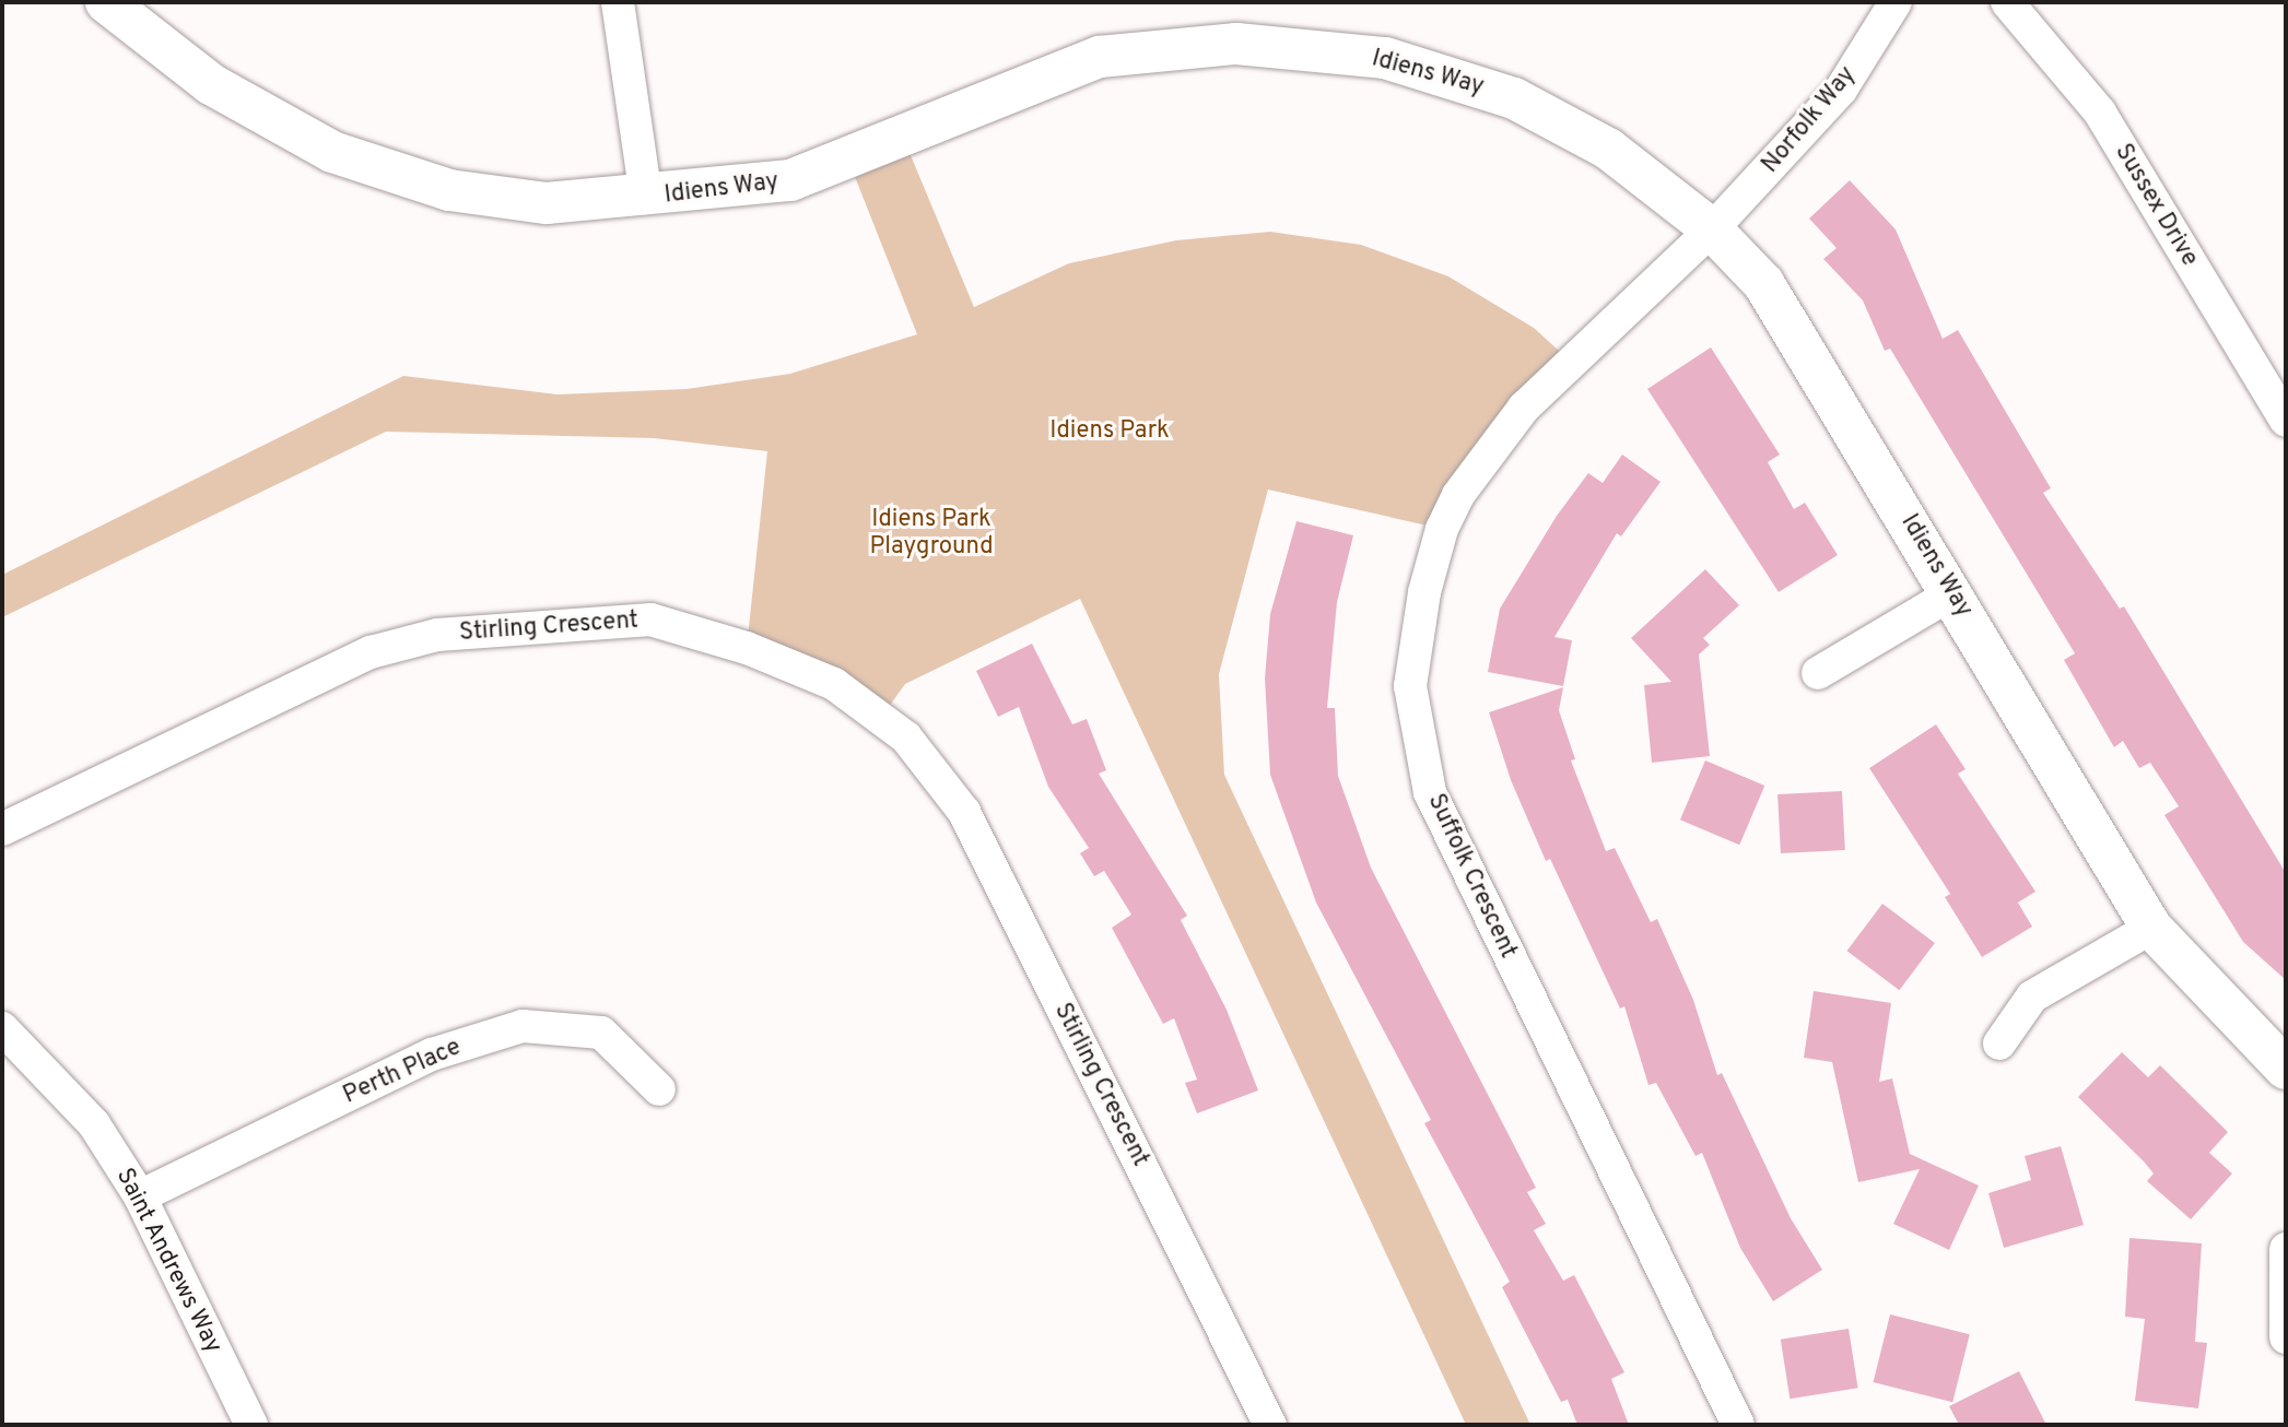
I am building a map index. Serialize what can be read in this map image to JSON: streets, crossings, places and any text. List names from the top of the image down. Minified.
{"streets":{"street":["Idiens Way","Norfolk Way","Sussex Drive","Stirling Crescent","Suffolk Crescent","Perth Place","Saint Andrews Way"]},"crossings":[["Idiens Way","Norfolk Way"],["Idiens Way","Suffolk Crescent"],["Norfolk Way","Suffolk Crescent"],["Perth Place","Saint Andrews Way"]],"parks":["Idiens Park","Idiens Park Playground"]}
